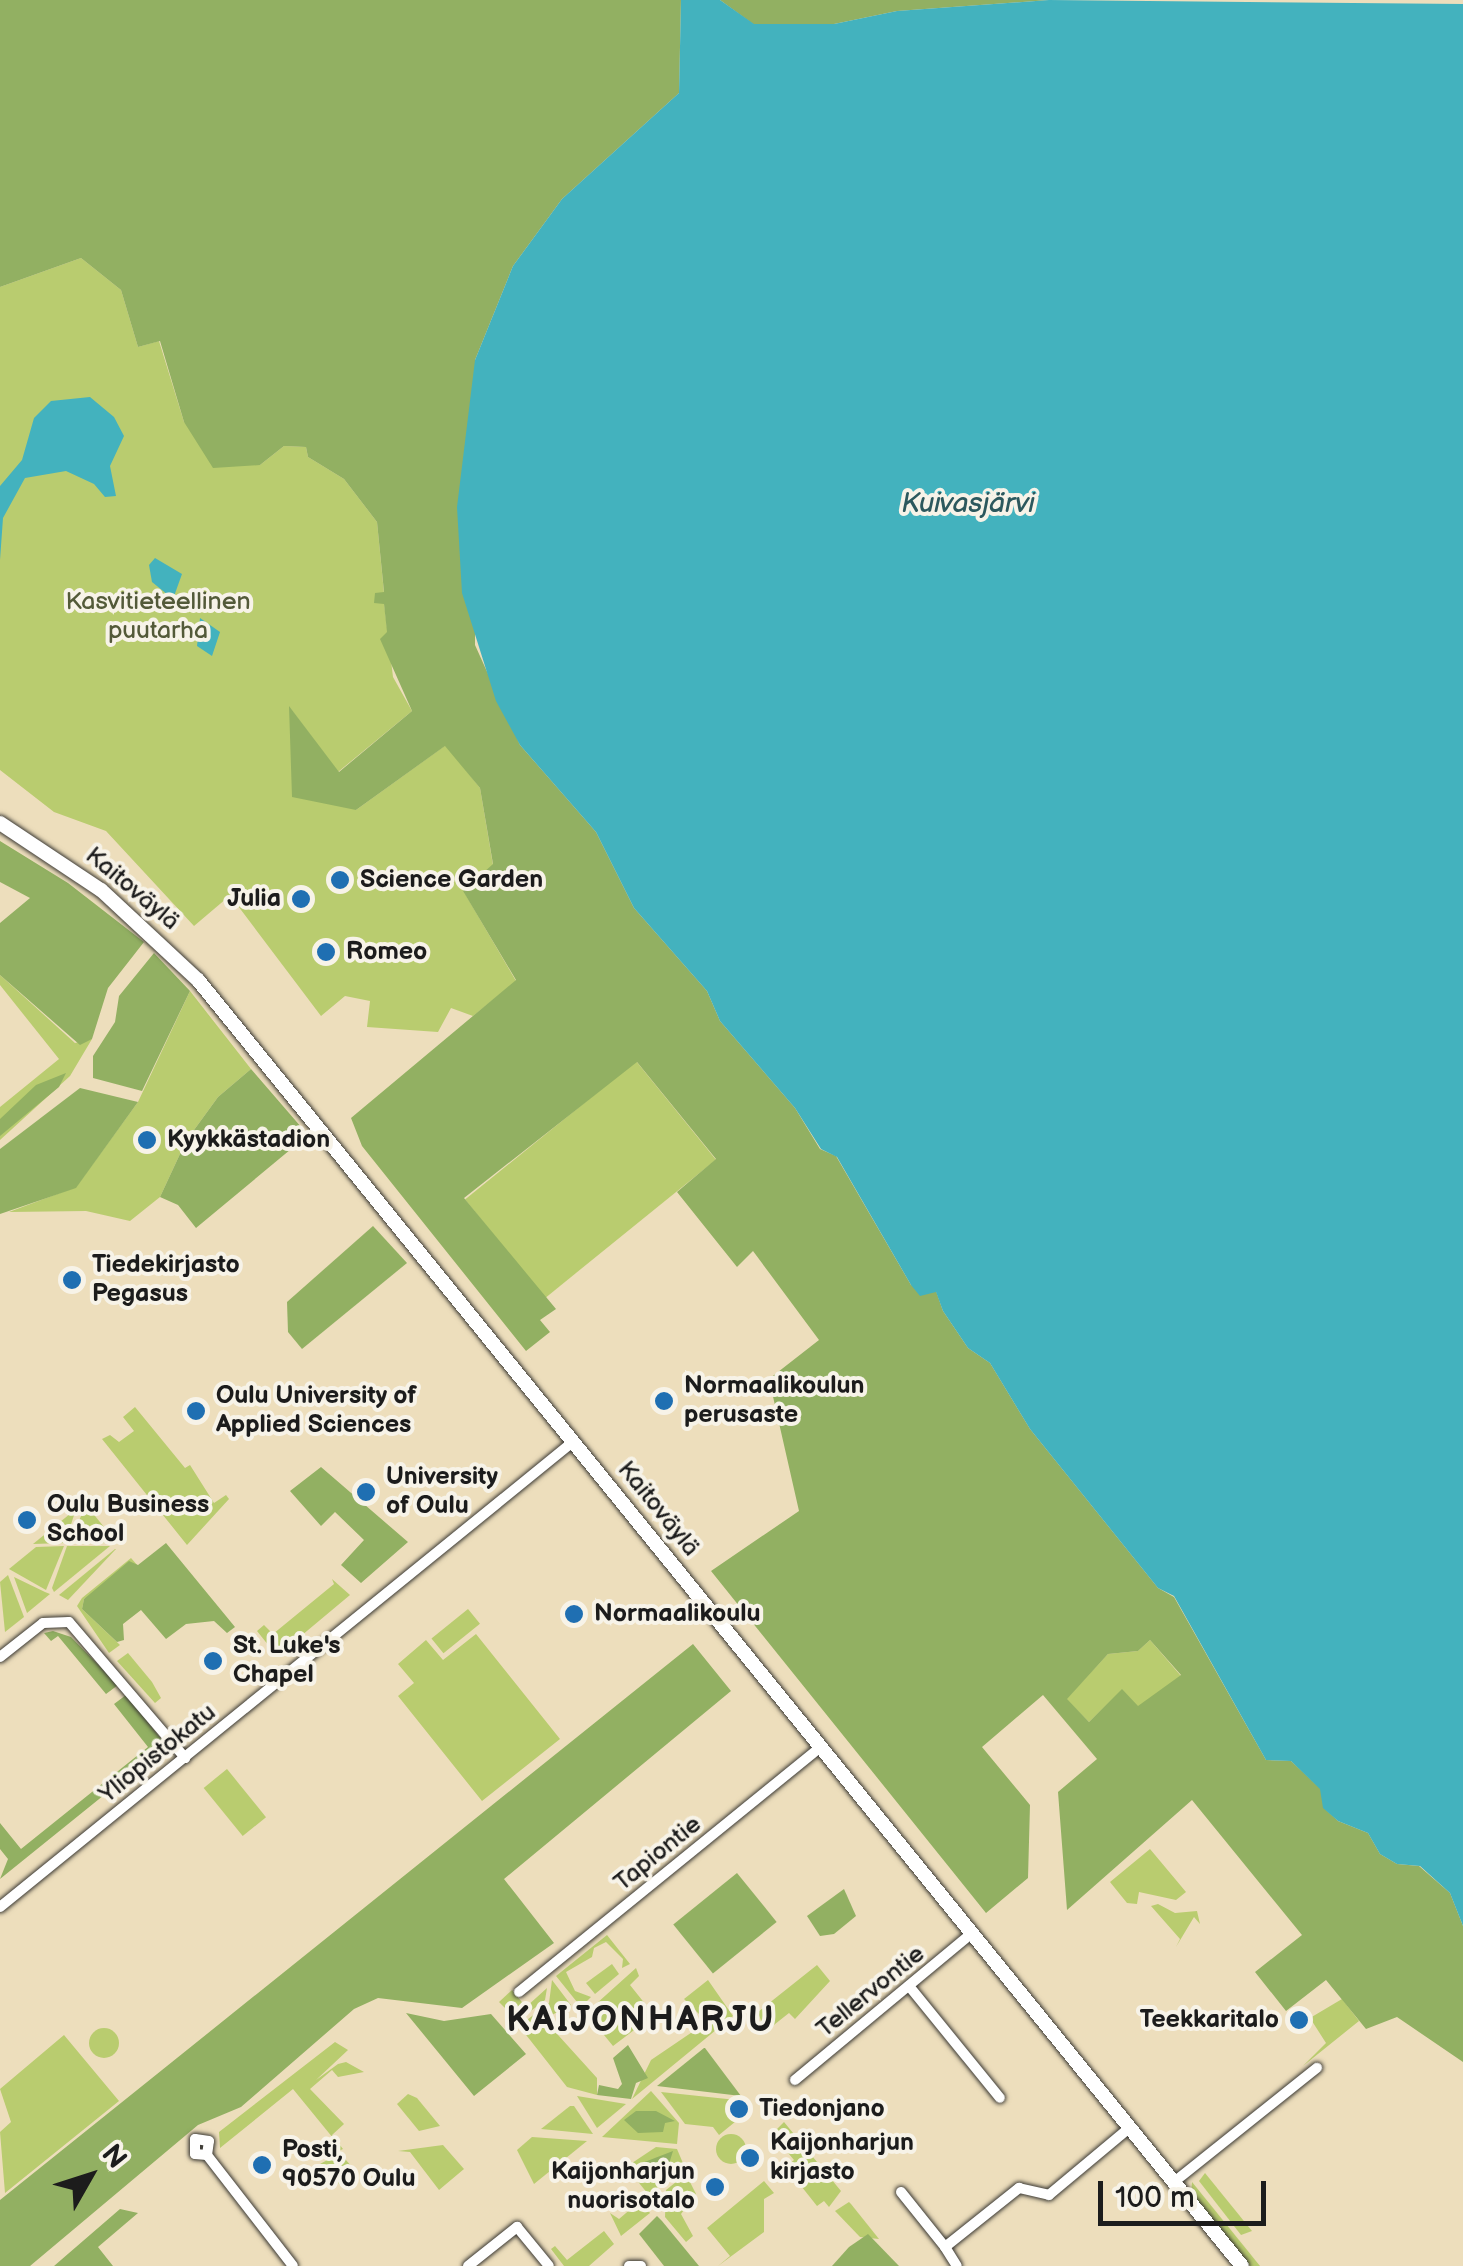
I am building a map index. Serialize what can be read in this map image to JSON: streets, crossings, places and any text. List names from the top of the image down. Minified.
{"streets":{"street":["Kaitoväylä","Yliopistokatu","Tapiontie","Tellervontie"]},"crossings":[["Kaitoväylä","Yliopistokatu"],["Kaitoväylä","Tapiontie"],["Kaitoväylä","Tellervontie"]],"districts":["KAIJONHARJU"],"water":["Kuivasjärvi"],"parks":["Kasvitieteellinen puutarha"],"places":["Science Garden","Julia","Romeo","Kyykkästadion","Tiedekirjasto Pegasus","Normaalikoulun perusaste","Oulu University of Applied Sciences","University of Oulu","Oulu Business School","Normaalikoulu","St. Luke's Chapel","Teekkaritalo","Tiedonjano","Kaijonharjun kirjasto","Posti, 90570 Oulu","Kaijonharjun nuorisotalo"],"scale_bar":"100 m","north":"top right"}
